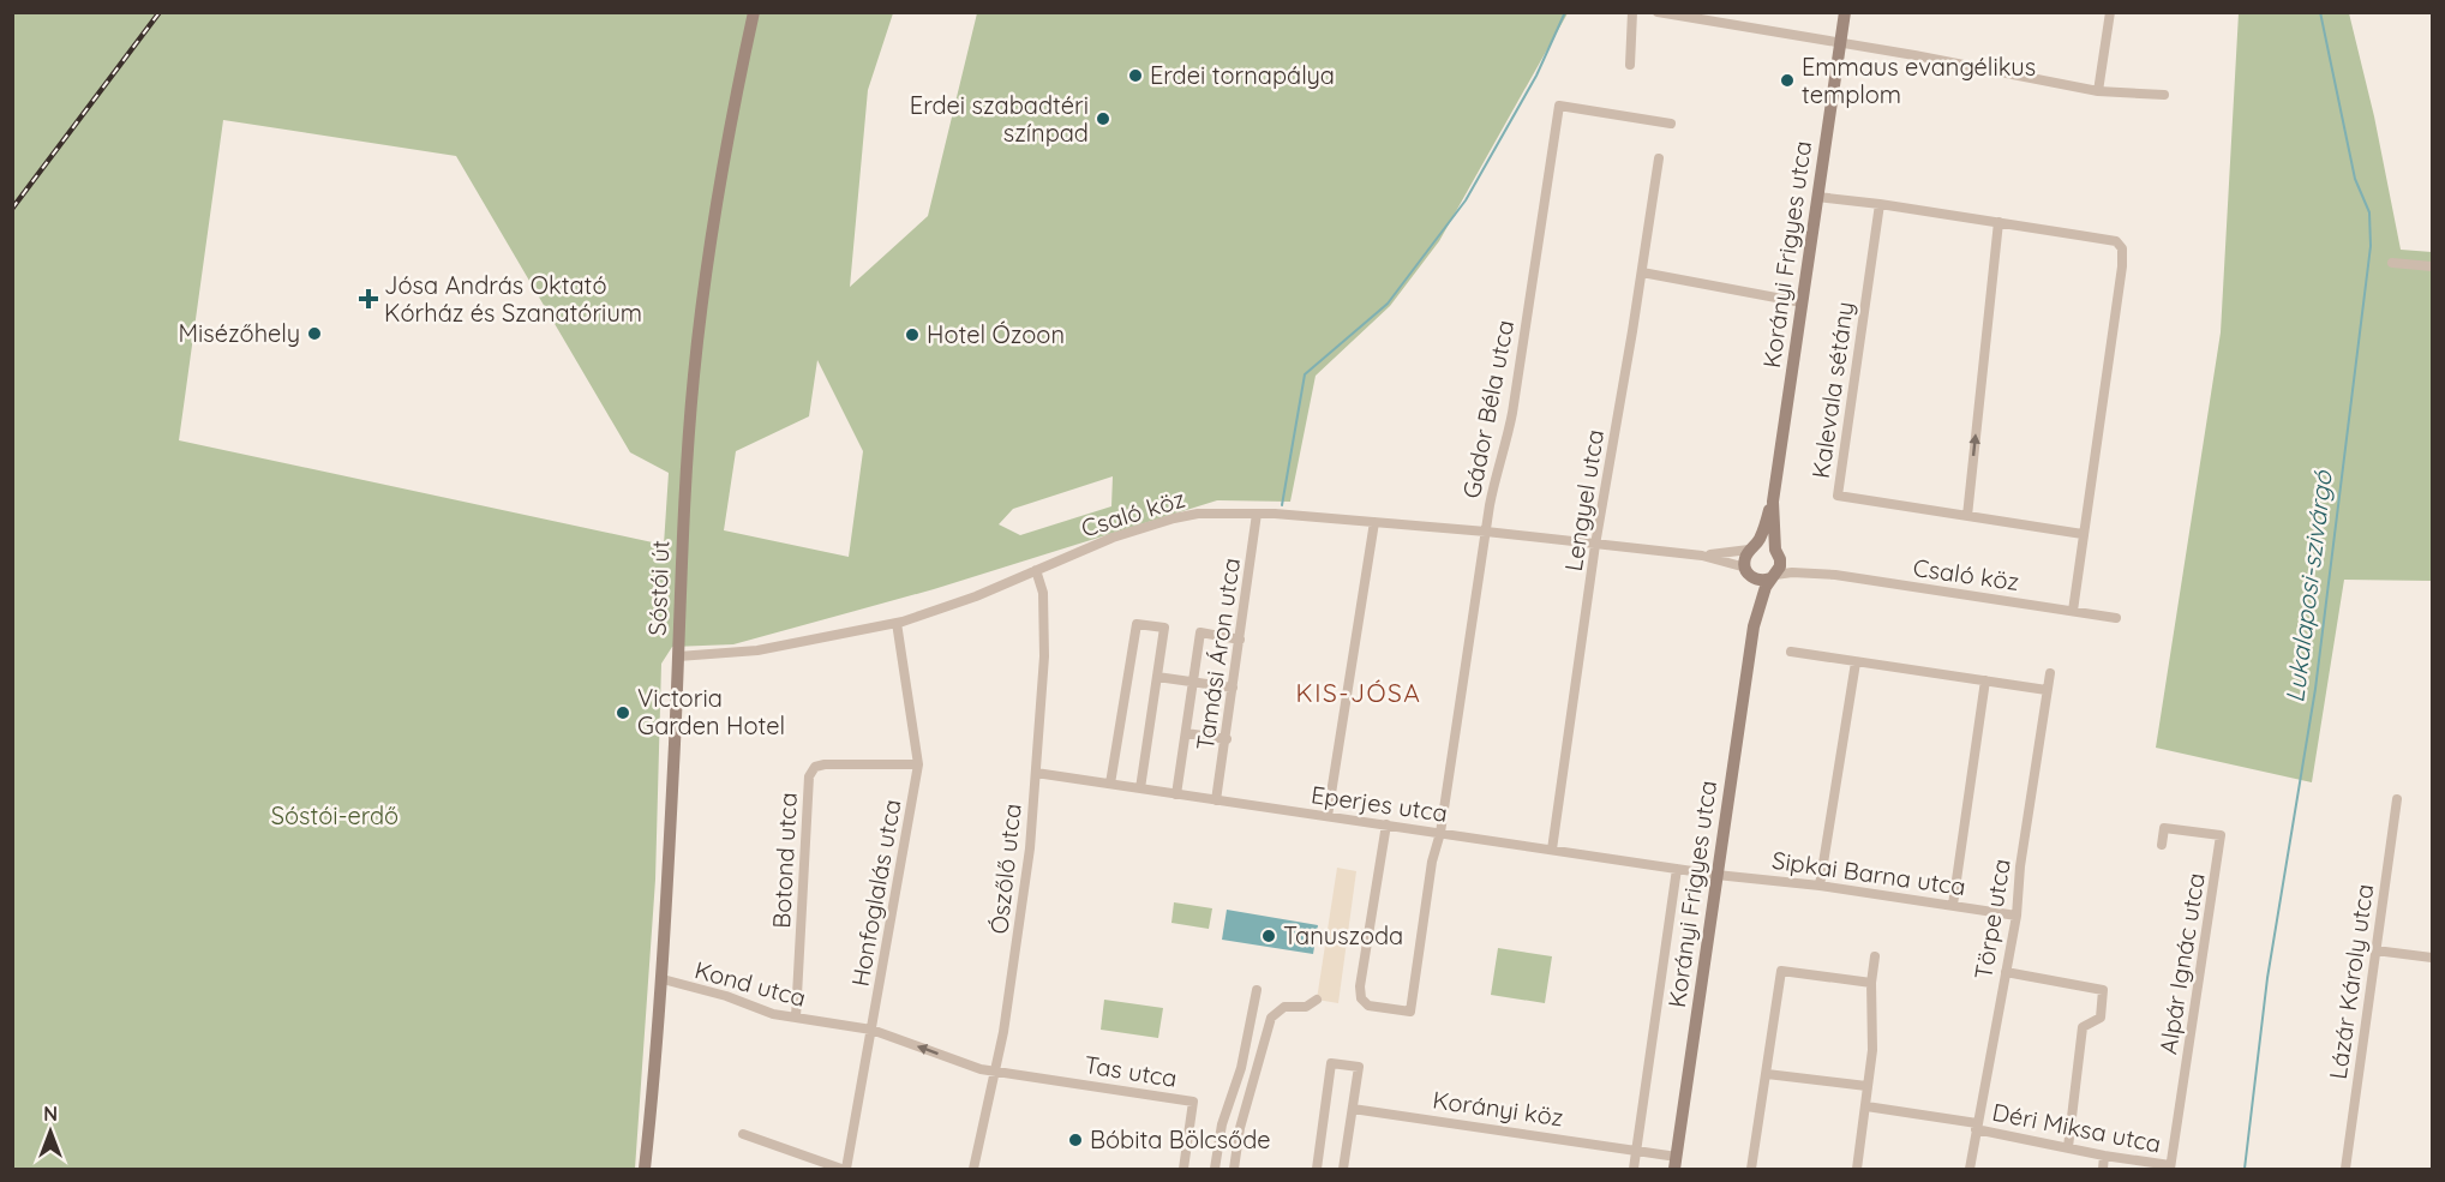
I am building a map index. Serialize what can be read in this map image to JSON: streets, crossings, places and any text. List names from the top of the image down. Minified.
{"streets":{"street":["Korányi Frigyes utca","Kalevala sétány","Gádor Béla utca","Lengyel utca","Csaló köz","Sóstói út","Tamási Áron utca","Eperjes utca","Botond utca","Ószőlő utca","Sipkai Barna utca","Honfoglalás utca","Törpe utca","Alpár Ignác utca","Lázár Károly utca","Kond utca","Tas utca","Korányi köz","Déri Miksa utca"]},"crossings":[["Korányi Frigyes utca","Csaló köz"],["Korányi Frigyes utca","Eperjes utca"],["Korányi Frigyes utca","Sipkai Barna utca"],["Korányi Frigyes utca","Korányi köz"],["Gádor Béla utca","Csaló köz"],["Gádor Béla utca","Eperjes utca"],["Lengyel utca","Csaló köz"],["Lengyel utca","Eperjes utca"],["Csaló köz","Sóstói út"],["Csaló köz","Tamási Áron utca"],["Csaló köz","Ószőlő utca"],["Csaló köz","Honfoglalás utca"],["Sóstói út","Kond utca"],["Tamási Áron utca","Eperjes utca"],["Eperjes utca","Ószőlő utca"],["Eperjes utca","Sipkai Barna utca"],["Botond utca","Honfoglalás utca"],["Botond utca","Kond utca"],["Ószőlő utca","Kond utca"],["Ószőlő utca","Tas utca"],["Sipkai Barna utca","Törpe utca"],["Honfoglalás utca","Kond utca"],["Törpe utca","Déri Miksa utca"],["Alpár Ignác utca","Déri Miksa utca"],["Kond utca","Tas utca"]],"one_way":["Kond utca"],"districts":["KIS-JÓSA"],"water":["Lukalaposi-szivárgó"],"parks":["Sóstói-erdő"],"places":{"other":["Erdei tornapálya","Emmaus evangélikus templom","Erdei szabadtéri színpad","Misézőhely","Hotel Ózoon","Victoria Garden Hotel","Tanuszoda","Bóbita Bölcsőde"],"health":["Jósa András Oktató Kórház és Szanatórium"]},"north":"top"}
